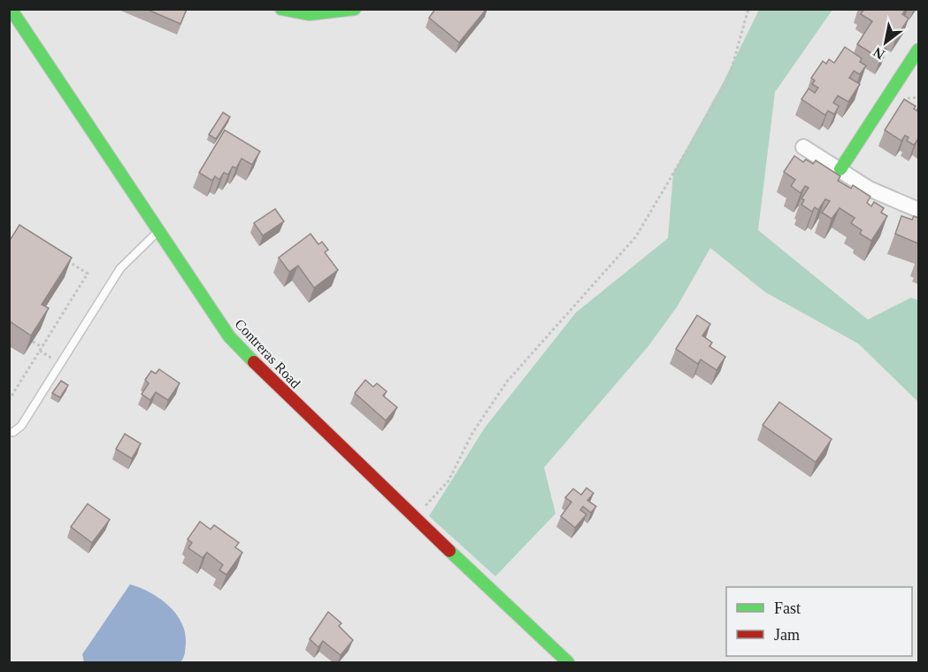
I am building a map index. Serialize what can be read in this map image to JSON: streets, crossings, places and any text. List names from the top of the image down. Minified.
{"streets":{"street":["Contreras Road"]},"legend":["Fast","Jam"],"north":"bottom left"}
